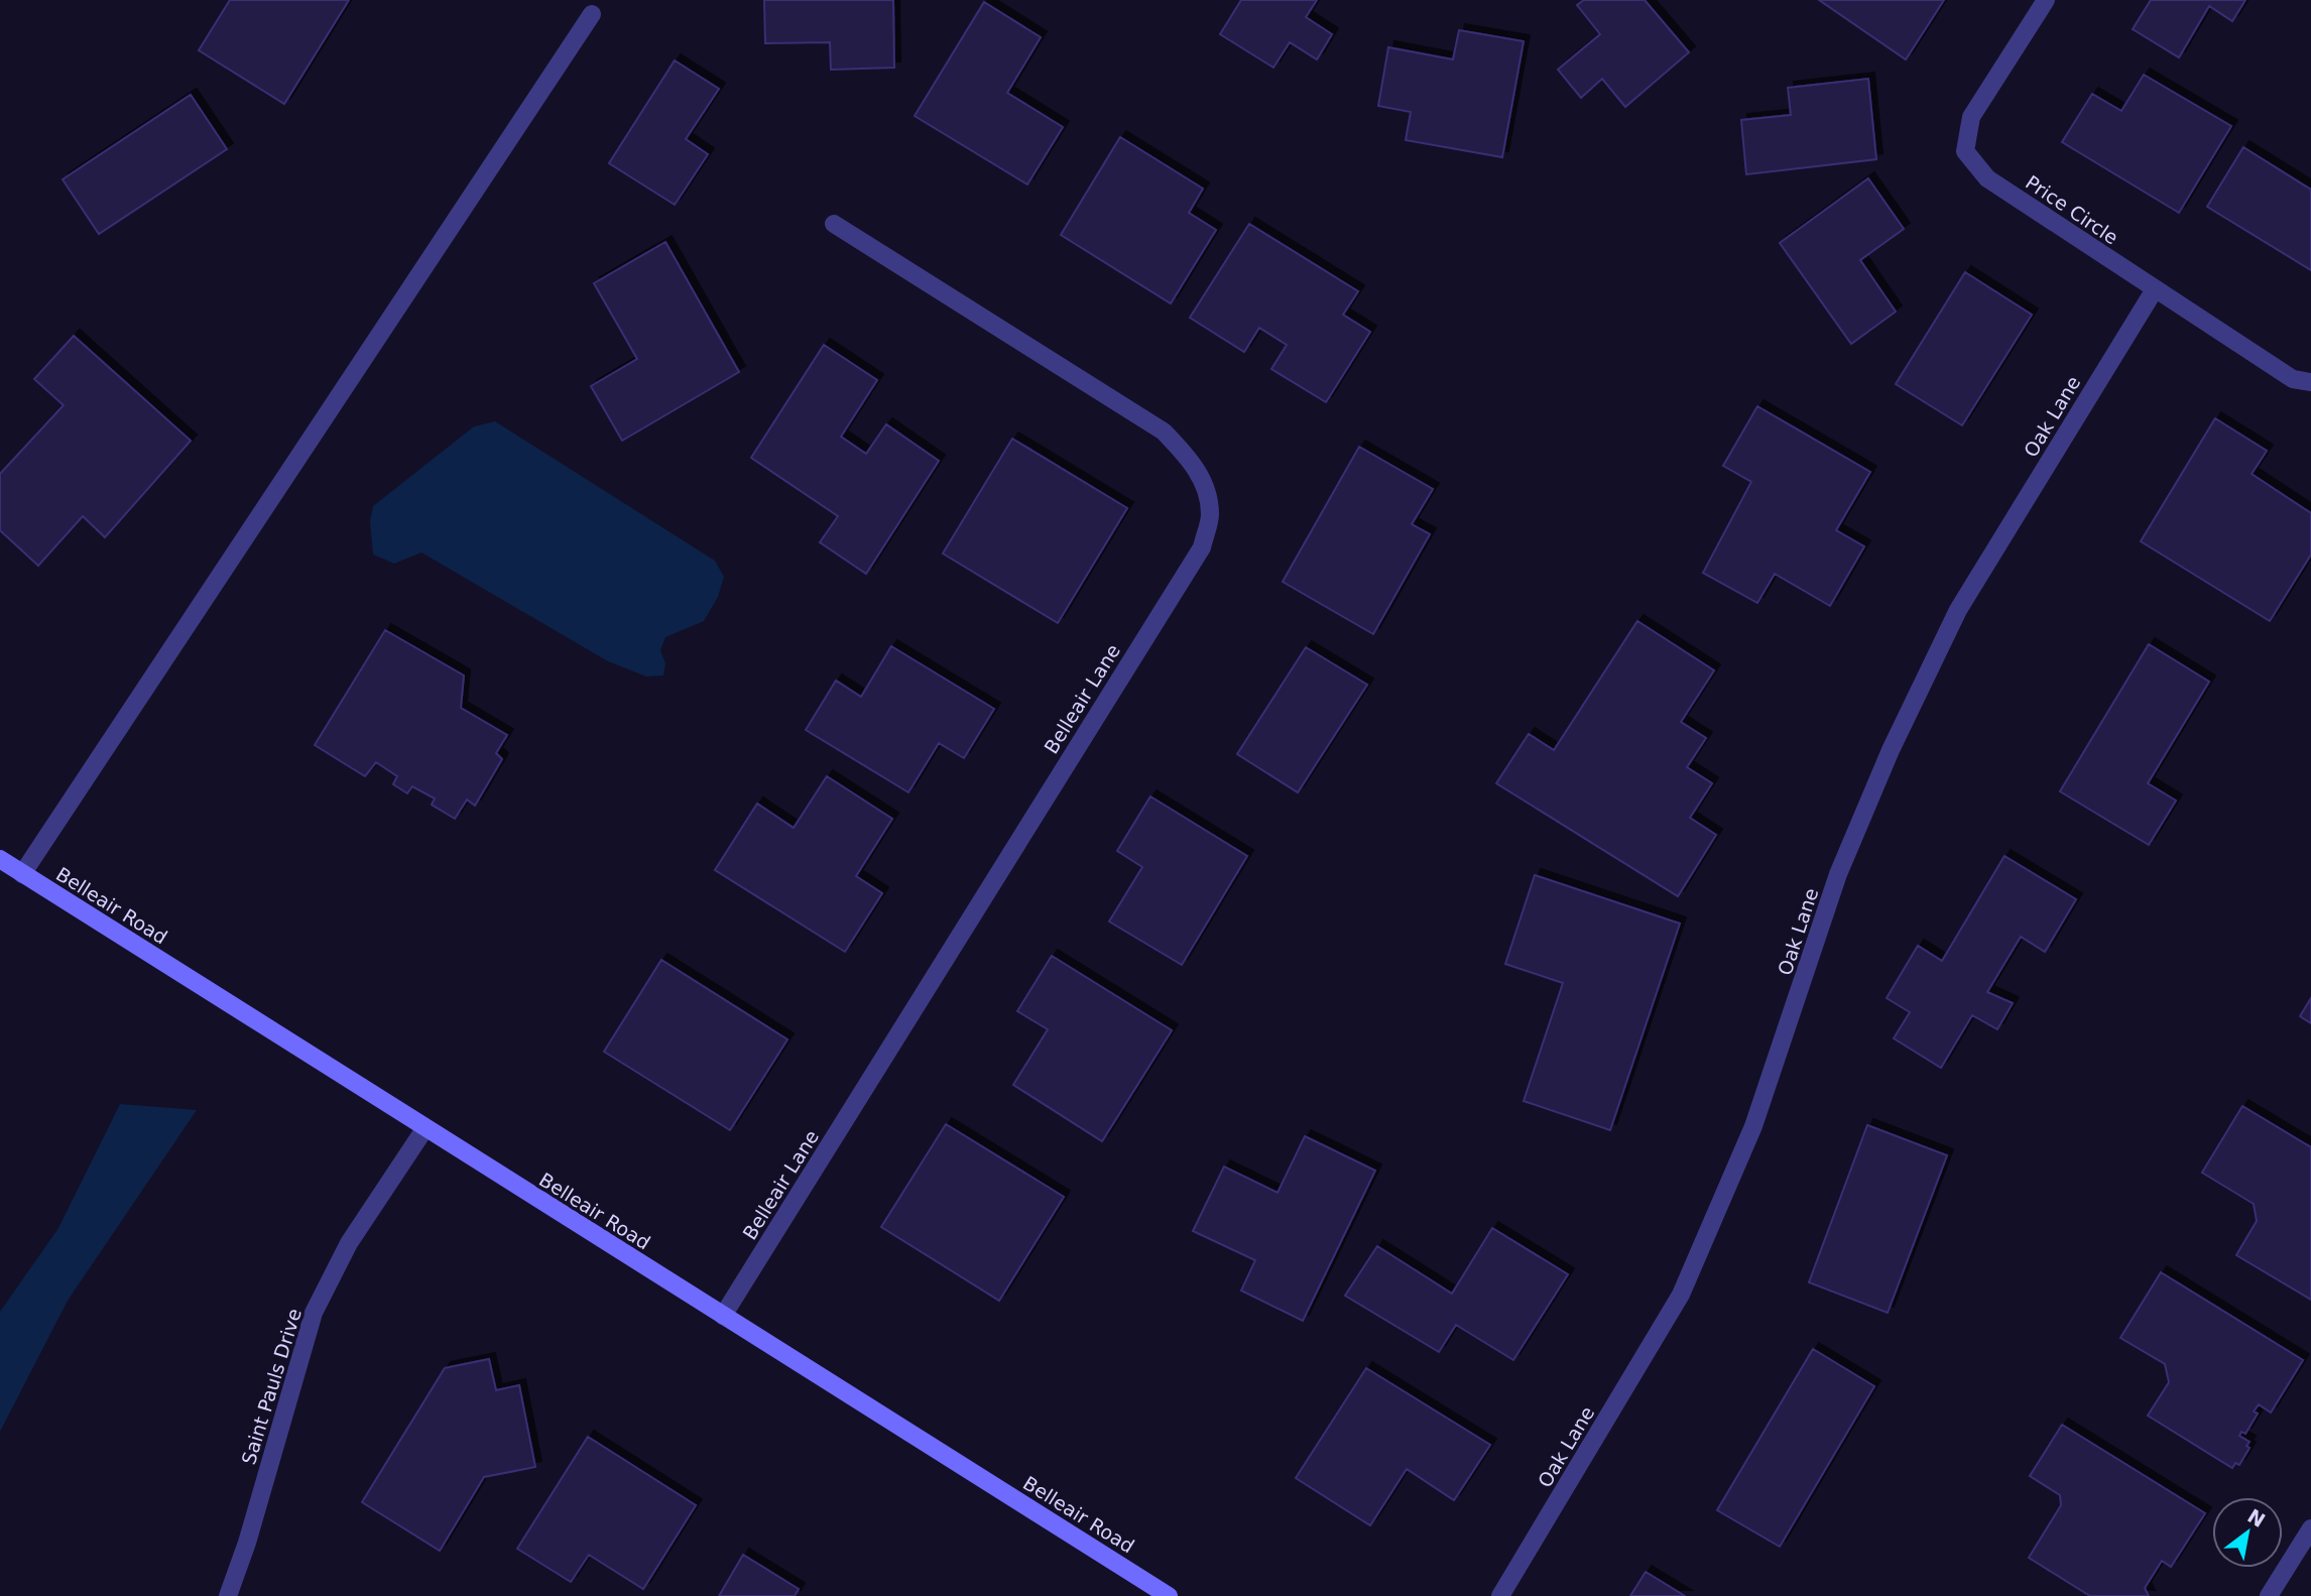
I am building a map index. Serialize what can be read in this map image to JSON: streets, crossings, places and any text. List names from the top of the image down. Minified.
{"streets":{"main road":["Belleair Road"],"street":["Price Circle","Oak Lane","Belleair Lane","Saint Pauls Drive"]},"crossings":[["Price Circle","Oak Lane"],["Belleair Lane","Belleair Road"],["Belleair Road","Saint Pauls Drive"]],"north":"top right"}
